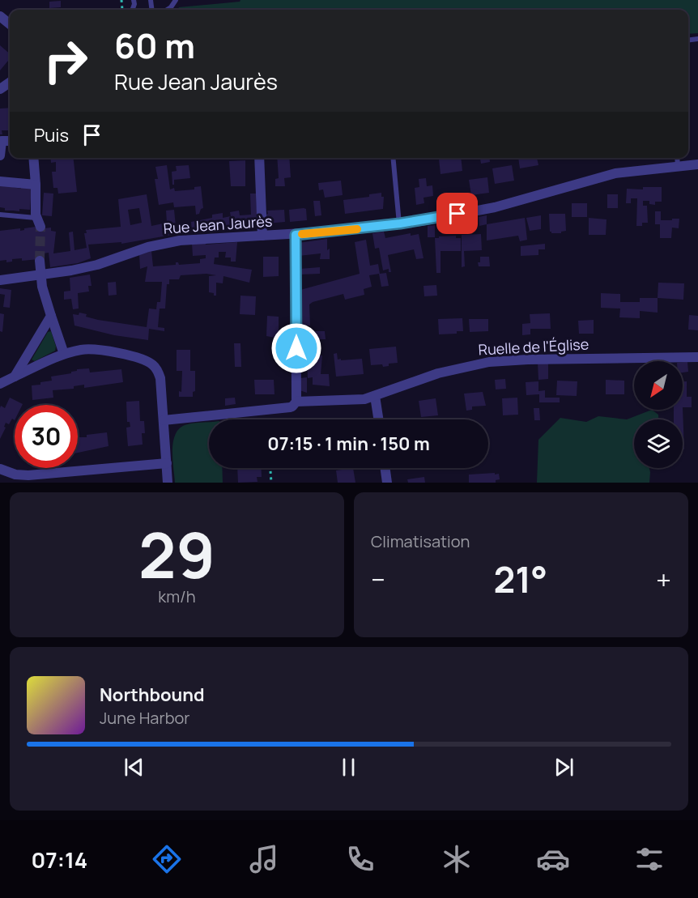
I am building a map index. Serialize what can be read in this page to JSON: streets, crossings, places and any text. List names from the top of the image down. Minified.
{"streets":{"street":["Rue Jean Jaurès","Ruelle de l'Église"]},"north":"bottom left","page":{"turn":["60 m","Rue Jean Jaurès"],"then":"Puis","limit":"30","trip":"07:15 · 1 min · 150 m","tile":[["29","km/h"],"Climatisation"],"heat":["−","21°","+"],"song":["Northbound","June Harbor"],"tabs":"07:14"}}
